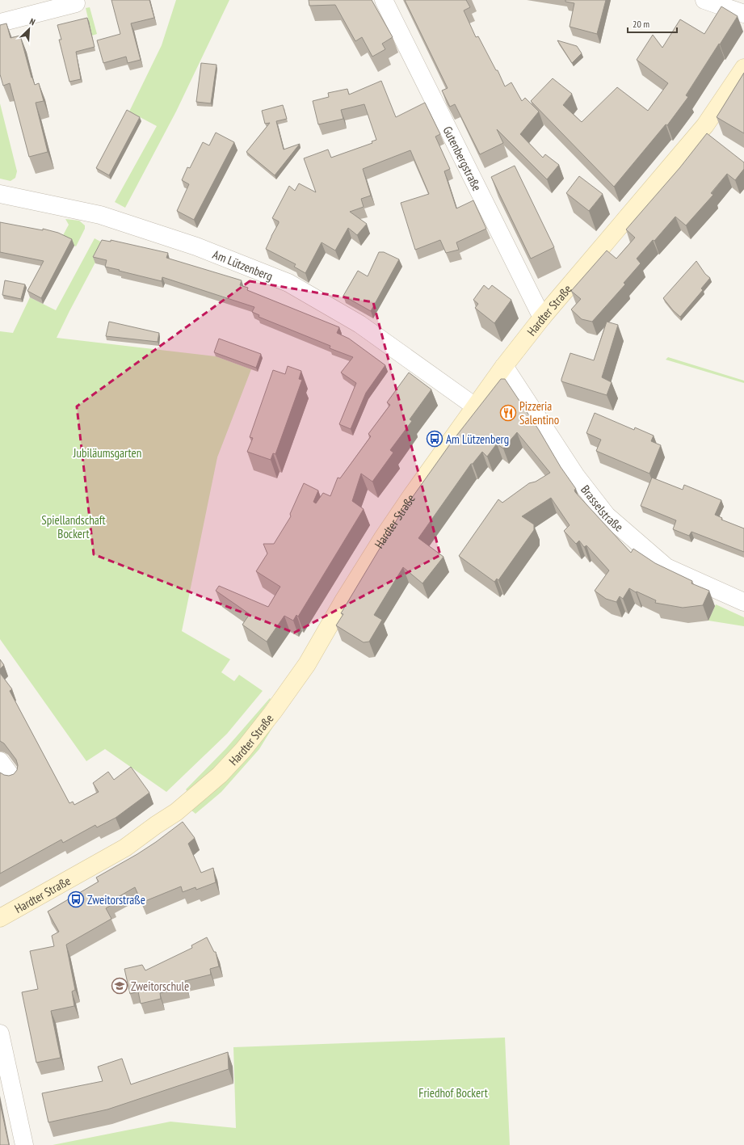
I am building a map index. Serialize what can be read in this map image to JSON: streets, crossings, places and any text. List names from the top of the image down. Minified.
{"streets":{"main road":["Hardter Straße"],"street":["Gutenbergstraße","Am Lützenberg","Brasselstraße"]},"crossings":[["Gutenbergstraße","Hardter Straße"],["Am Lützenberg","Hardter Straße"],["Hardter Straße","Brasselstraße"]],"parks":["Jubiläumsgarten","Spiellandschaft Bockert","Friedhof Bockert"],"places":{"restaurant":["Pizzeria Salentino"],"bus stop":["Am Lützenberg","Zweitorstraße"],"school or university":["Zweitorschule"]},"scale_bar":"20 m","north":"top right"}
